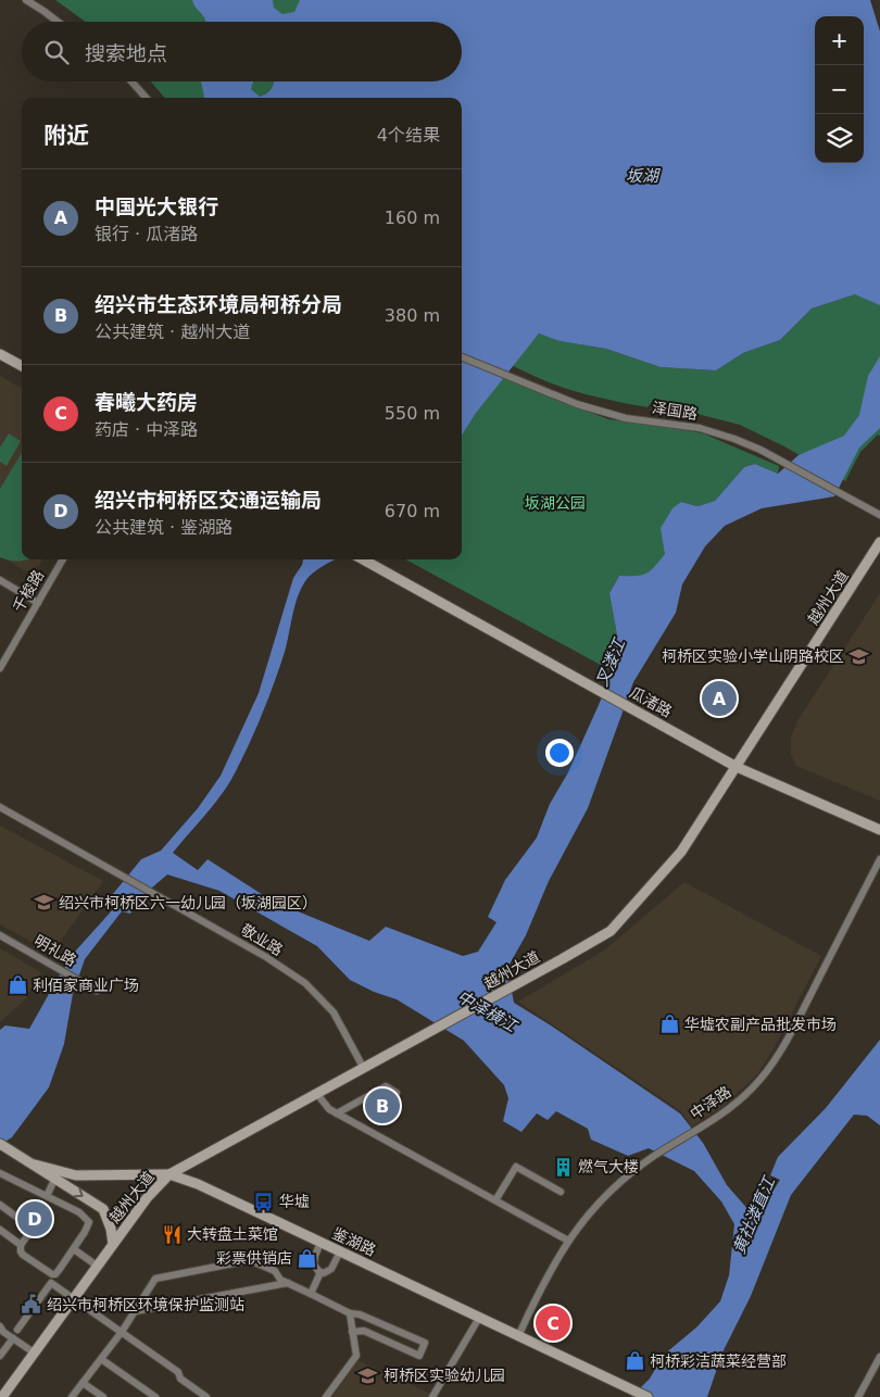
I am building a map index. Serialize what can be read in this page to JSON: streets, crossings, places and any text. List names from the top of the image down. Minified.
{"streets":{"street":["泽国路","千梭路","越州大道","瓜渚路","敬业路","明礼路","中泽路","鉴湖路"]},"crossings":[["越州大道","瓜渚路"],["越州大道","敬业路"],["越州大道","鉴湖路"],["中泽路","鉴湖路"]],"water":["坂湖","叉溇江","中泽横江","黄社溇直江"],"parks":["坂湖公园"],"places":{"school or university":["柯桥区实验小学山阴路校区","绍兴市柯桥区六一幼儿园（坂湖园区）","柯桥区实验幼儿园"],"shop":["利佰家商业广场","华墟农副产品批发市场","彩票供销店","柯桥彩洁蔬菜经营部"],"building":["燃气大楼"],"bus stop":["华墟"],"restaurant":["大转盘土菜馆"],"public building":["绍兴市柯桥区环境保护监测站"]},"page":{"map_buttons":["+","−"],"search":"搜索地点","heading":["附近","4个结果"],"list":[{"mark":"A","name":"中国光大银行","note":"银行 · 瓜渚路","value":"160 m"},{"mark":"B","name":"绍兴市生态环境局柯桥分局","note":"公共建筑 · 越州大道","value":"380 m"},{"mark":"C","name":"春曦大药房","note":"药店 · 中泽路","value":"550 m"},{"mark":"D","name":"绍兴市柯桥区交通运输局","note":"公共建筑 · 鉴湖路","value":"670 m"}],"pins":["A","B","D","C"]}}
